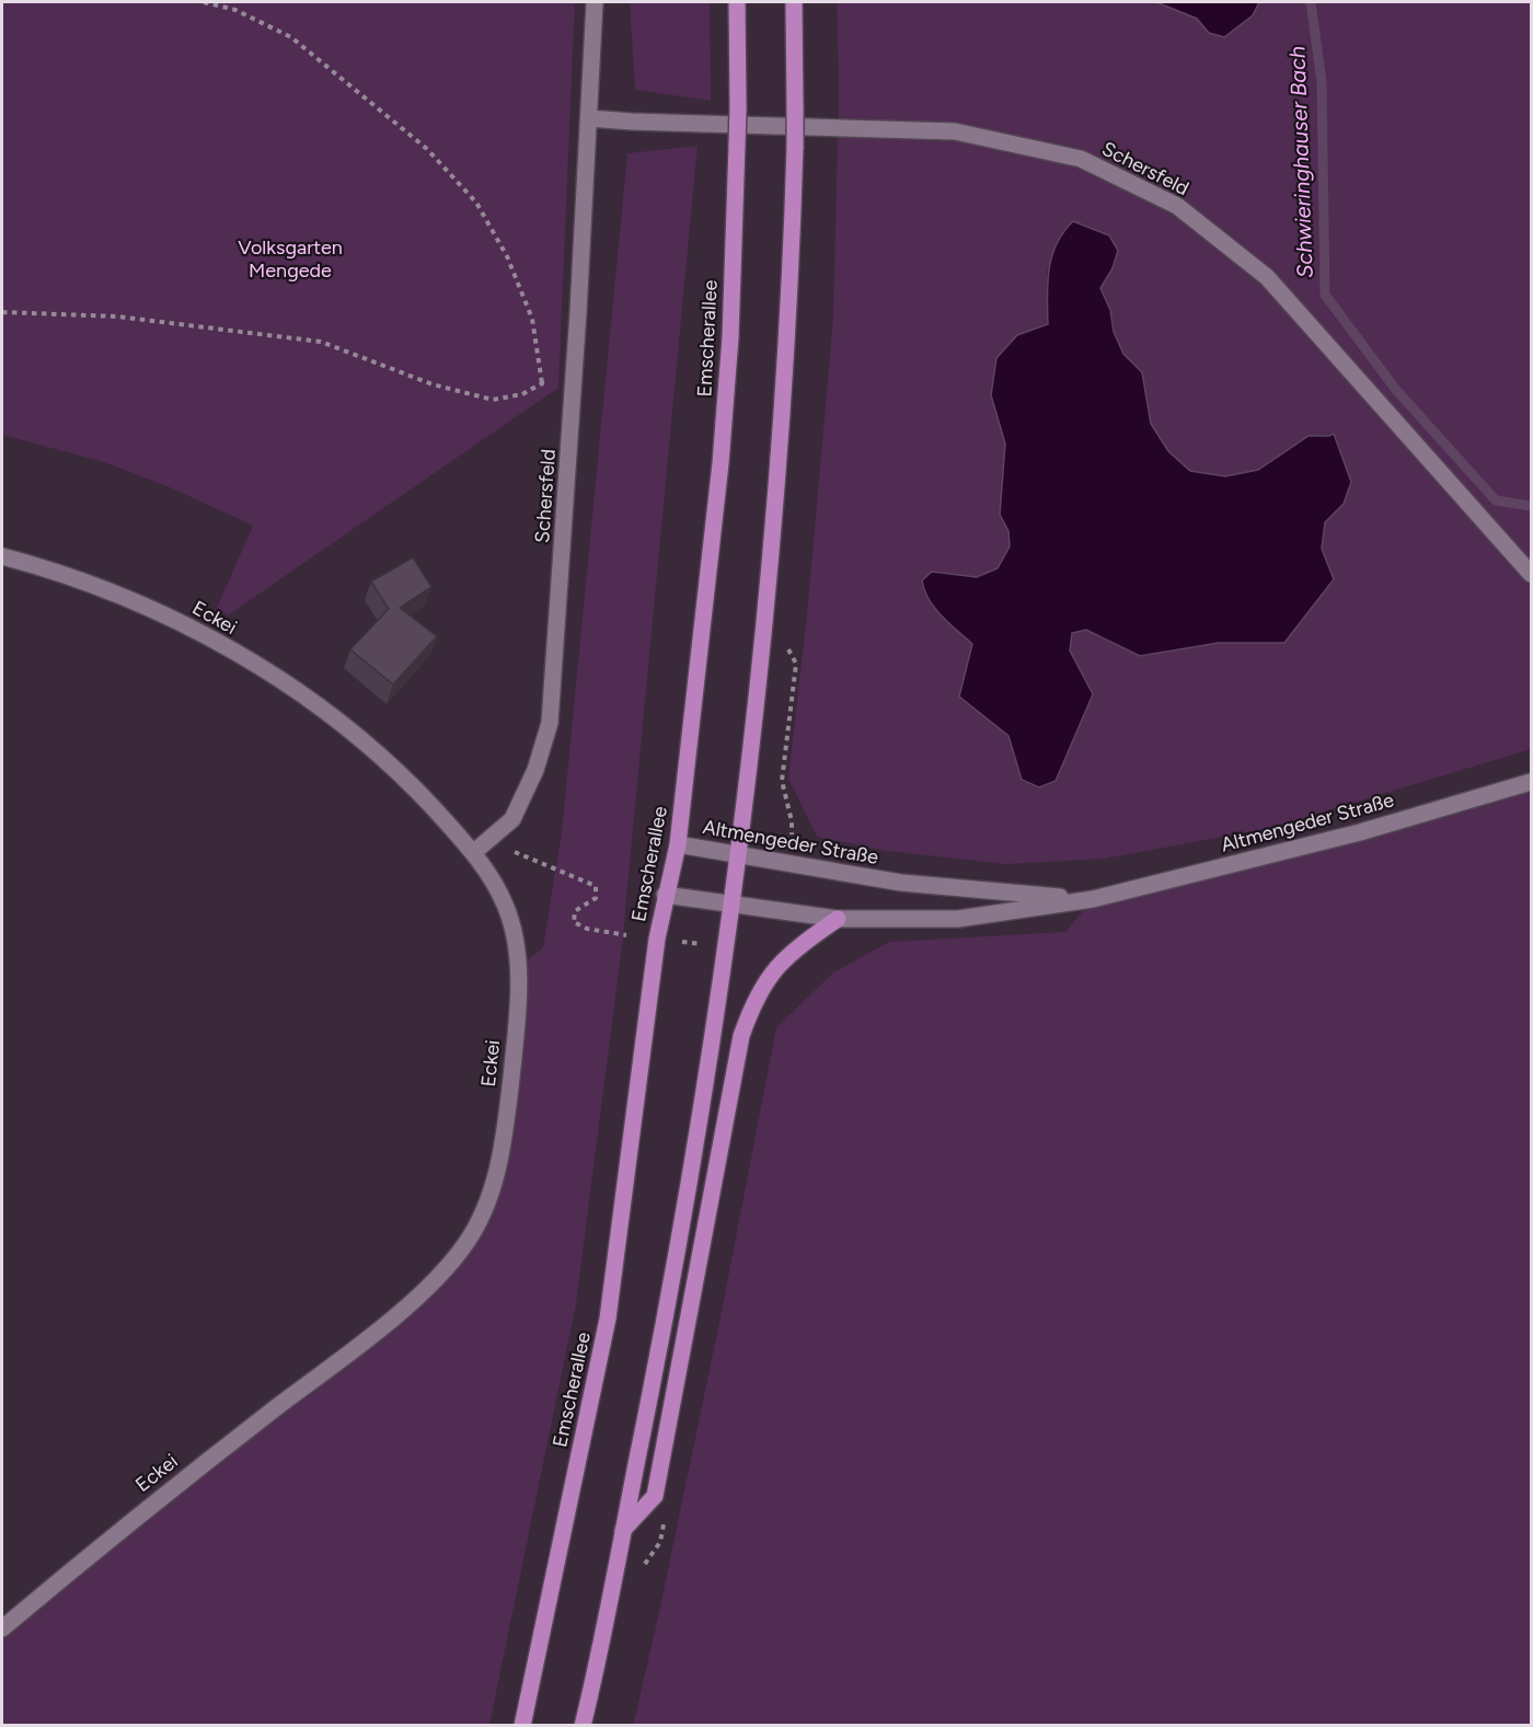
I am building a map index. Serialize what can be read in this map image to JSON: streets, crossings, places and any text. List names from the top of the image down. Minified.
{"streets":{"main road":["Emscherallee"],"street":["Schersfeld","Eckei","Altmengeder Straße"]},"crossings":[["Schersfeld","Eckei"],["Emscherallee","Altmengeder Straße"]],"water":["Schwieringhauser Bach"],"parks":["Volksgarten Mengede"]}
